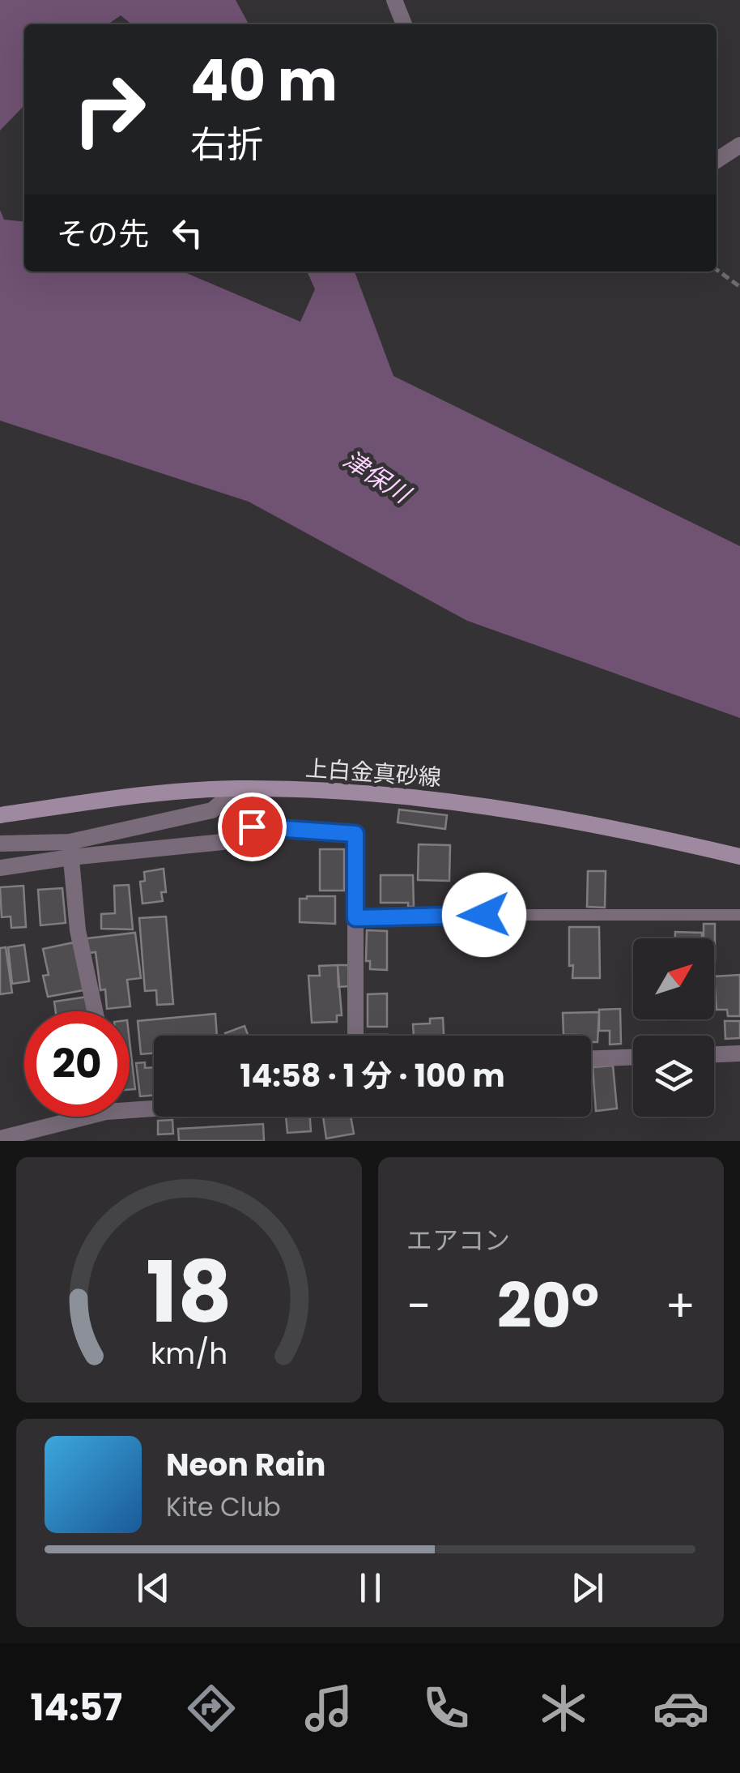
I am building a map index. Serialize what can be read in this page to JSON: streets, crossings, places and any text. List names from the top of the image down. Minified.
{"streets":{"main road":["上白金真砂線"]},"water":["津保川"],"north":"top right","page":{"turn":["40 m","右折"],"then":"その先","limit":"20","trip":"14:58 · 1 分 · 100 m","tile":"エアコン","heat":["−","20°","+"],"song":["Neon Rain","Kite Club"],"tabs":"14:57","gauge":["18","km/h"]}}
